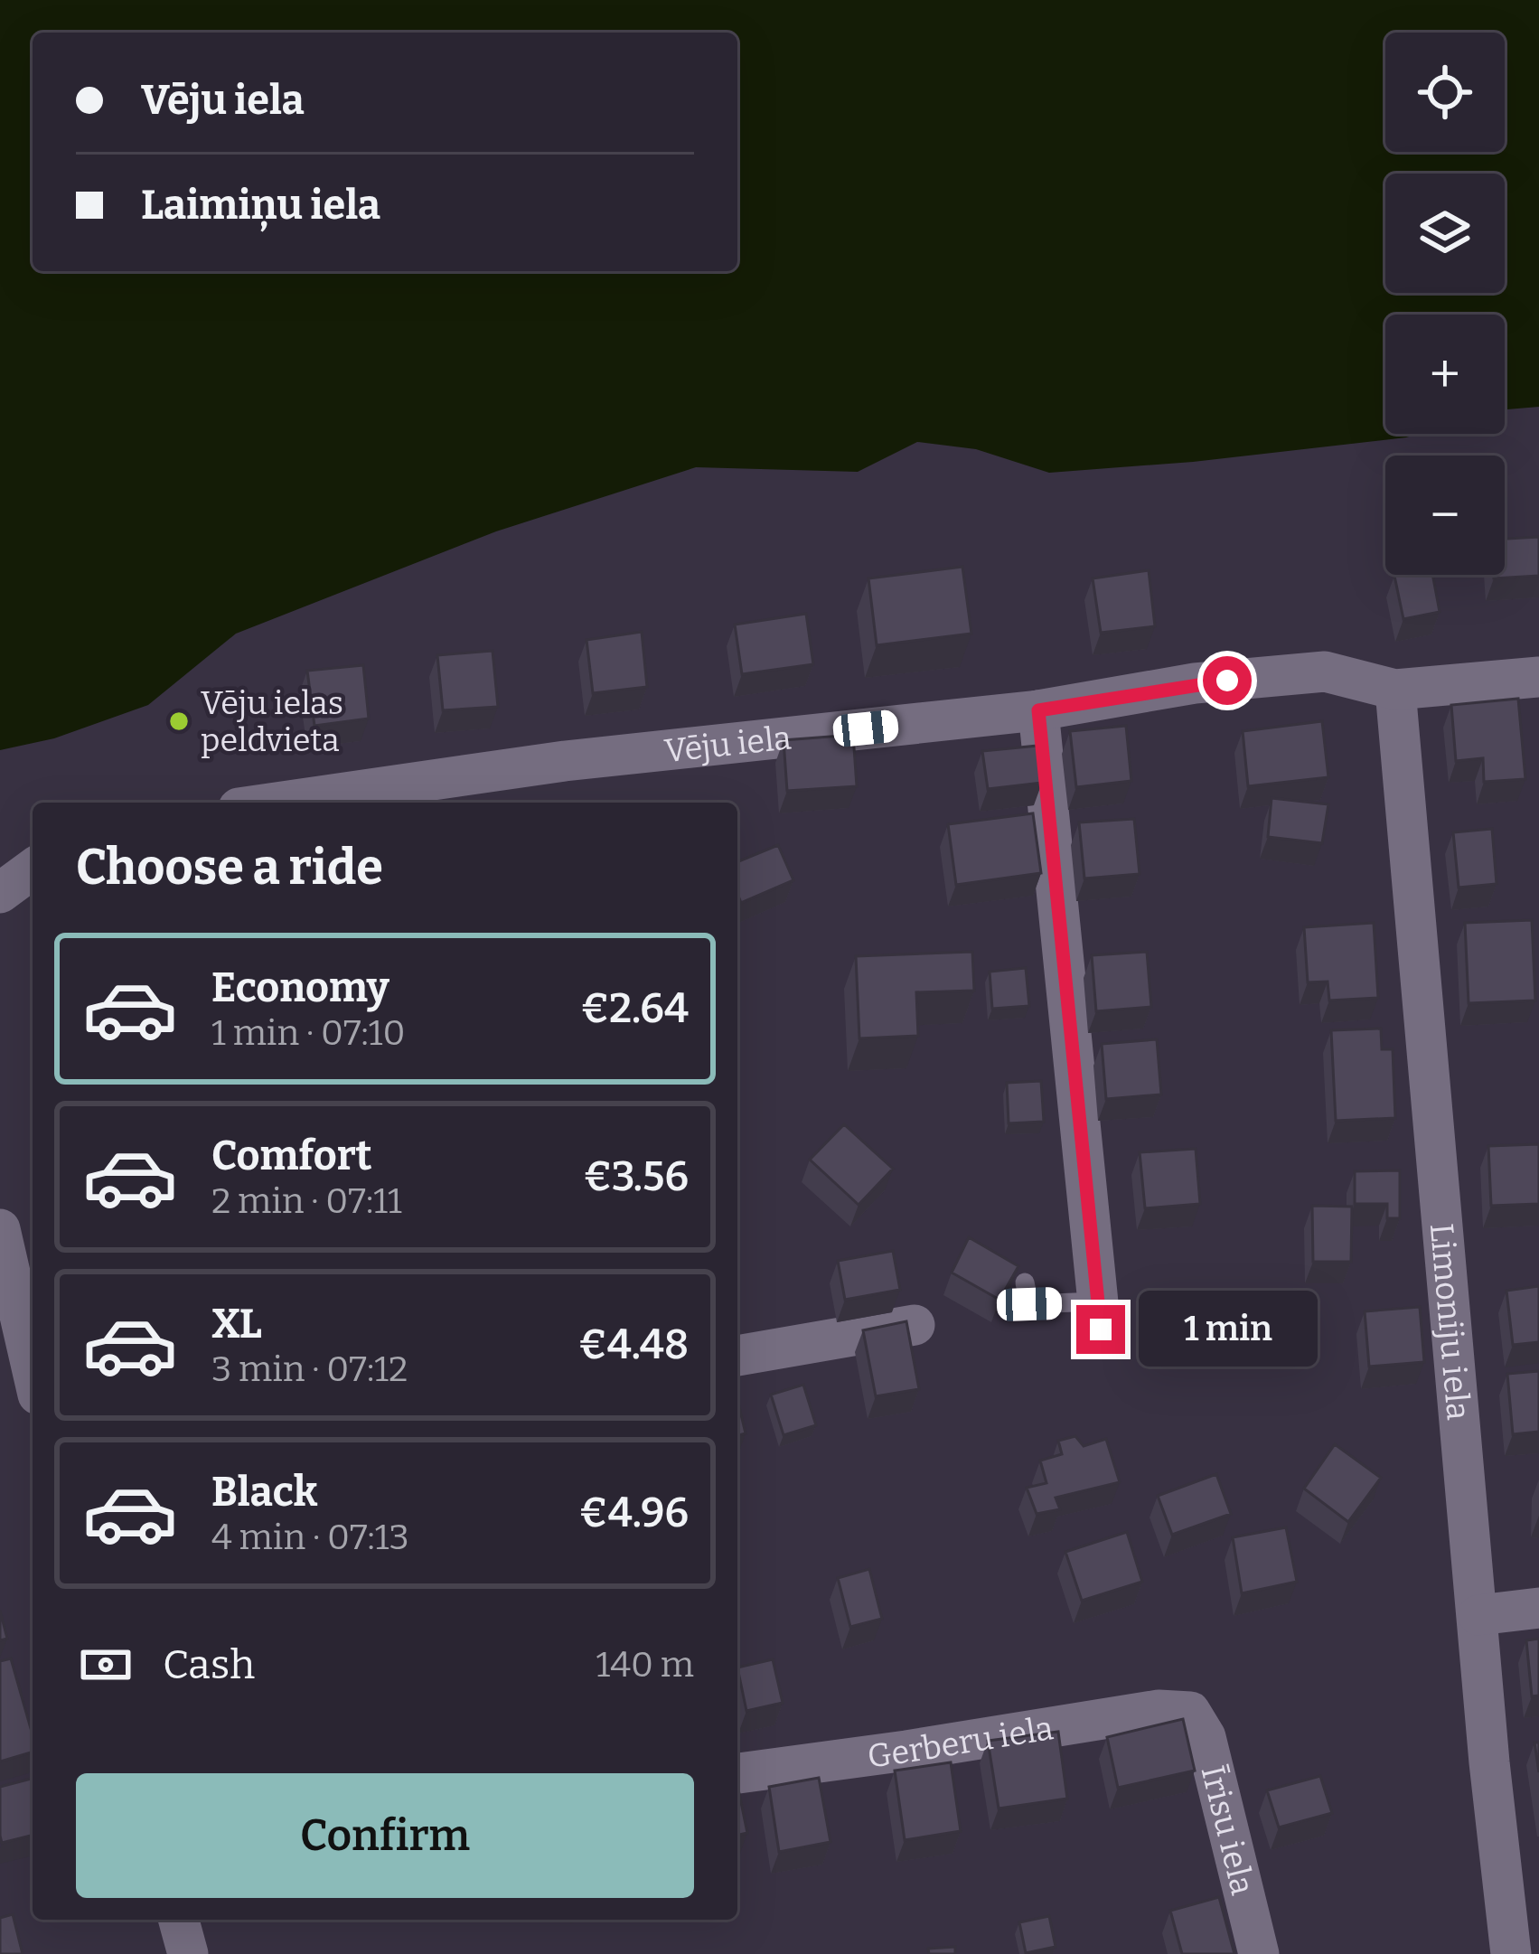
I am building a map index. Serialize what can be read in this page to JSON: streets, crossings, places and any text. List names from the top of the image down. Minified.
{"streets":{"street":["Vēju iela","Limoniju iela","Gerberu iela","Īrisu iela"]},"crossings":[["Vēju iela","Limoniju iela"],["Gerberu iela","Īrisu iela"]],"places":["Vēju ielas peldvieta"],"page":{"map_buttons":["+","−"],"banner":["Vēju iela","Laimiņu iela"],"heading":"Choose a ride","list":[{"name":"Economy","note":"1 min · 07:10","value":"€2.64"},{"name":"Comfort","note":"2 min · 07:11","value":"€3.56"},{"name":"XL","note":"3 min · 07:12","value":"€4.48"},{"name":"Black","note":"4 min · 07:13","value":"€4.96"}],"bubble":"1 min","pay":["Cash","140 m"],"buttons":"Confirm"}}
